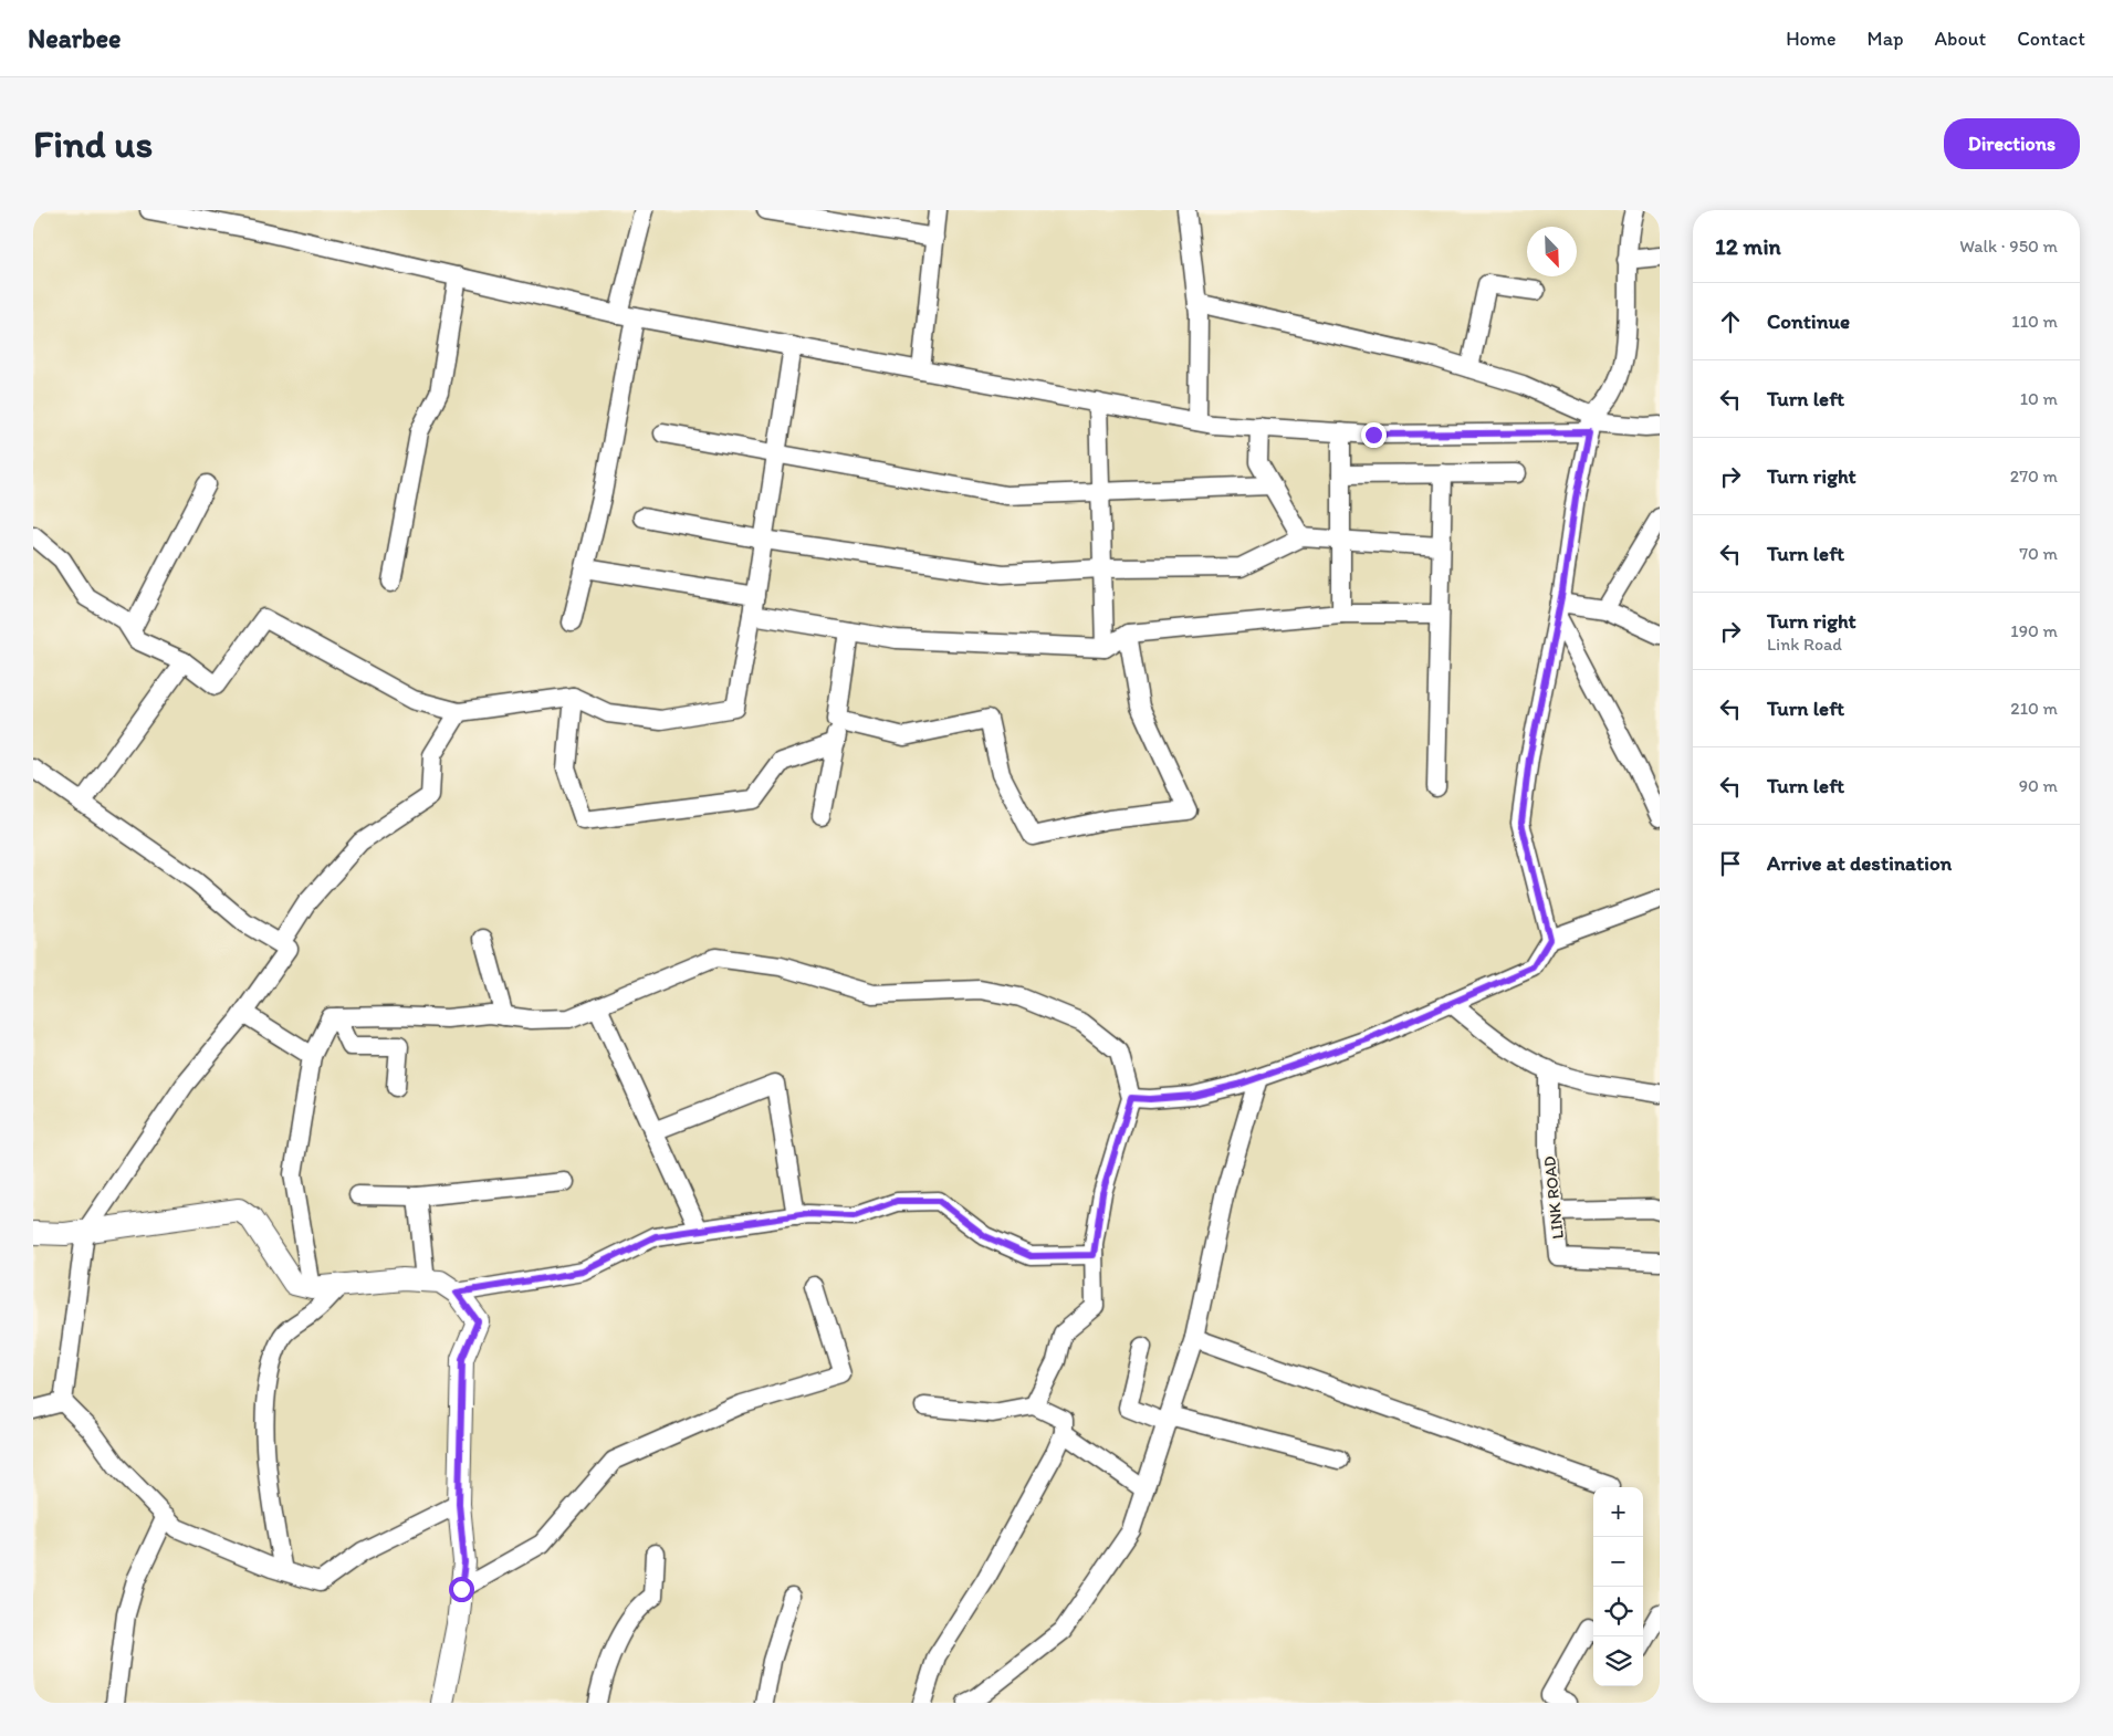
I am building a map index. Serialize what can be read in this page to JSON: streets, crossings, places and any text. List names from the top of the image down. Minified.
{"streets":{"street":["LINK ROAD"]},"north":"bottom right","page":{"header":"Nearbee","nav":["Home","Map","About","Contact"],"buttons":"Directions","title":"Find us","heading":["12 min","Walk · 950 m"],"list":[["Continue","110 m"],["Turn left","10 m"],["Turn right","270 m"],["Turn left","70 m"],["Turn right","Link Road","190 m"],["Turn left","210 m"],["Turn left","90 m"],"Arrive at destination"],"map_buttons":["+","−"]}}
